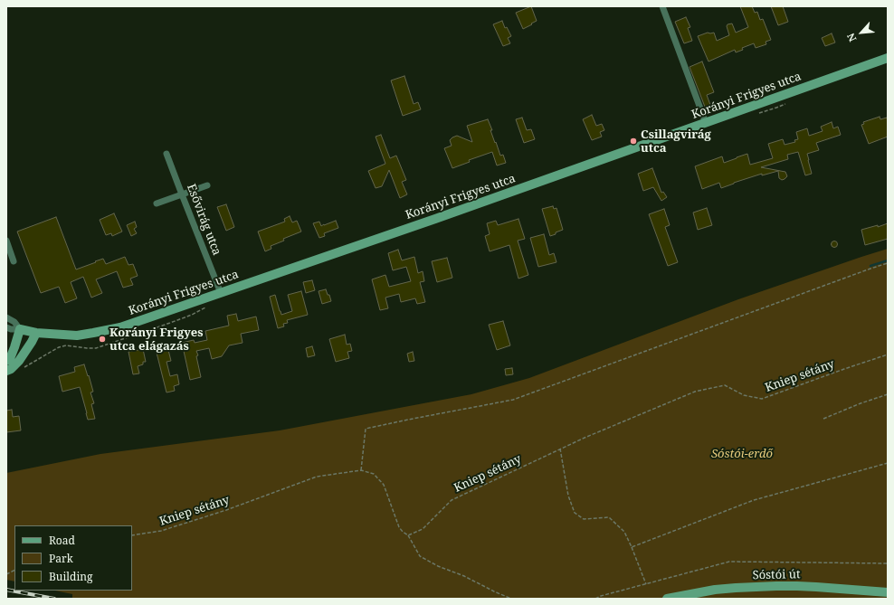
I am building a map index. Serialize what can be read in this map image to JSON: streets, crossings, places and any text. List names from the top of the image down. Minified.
{"streets":{"street":["Korányi Frigyes utca","Esővirág utca","Sóstói út"],"path":["Kniep sétány"]},"crossings":[["Korányi Frigyes utca","Esővirág utca"]],"parks":["Sóstói-erdő"],"places":["Csillagvirág utca","Korányi Frigyes utca elágazás"],"legend":["Road","Park","Building"],"north":"bottom left"}
